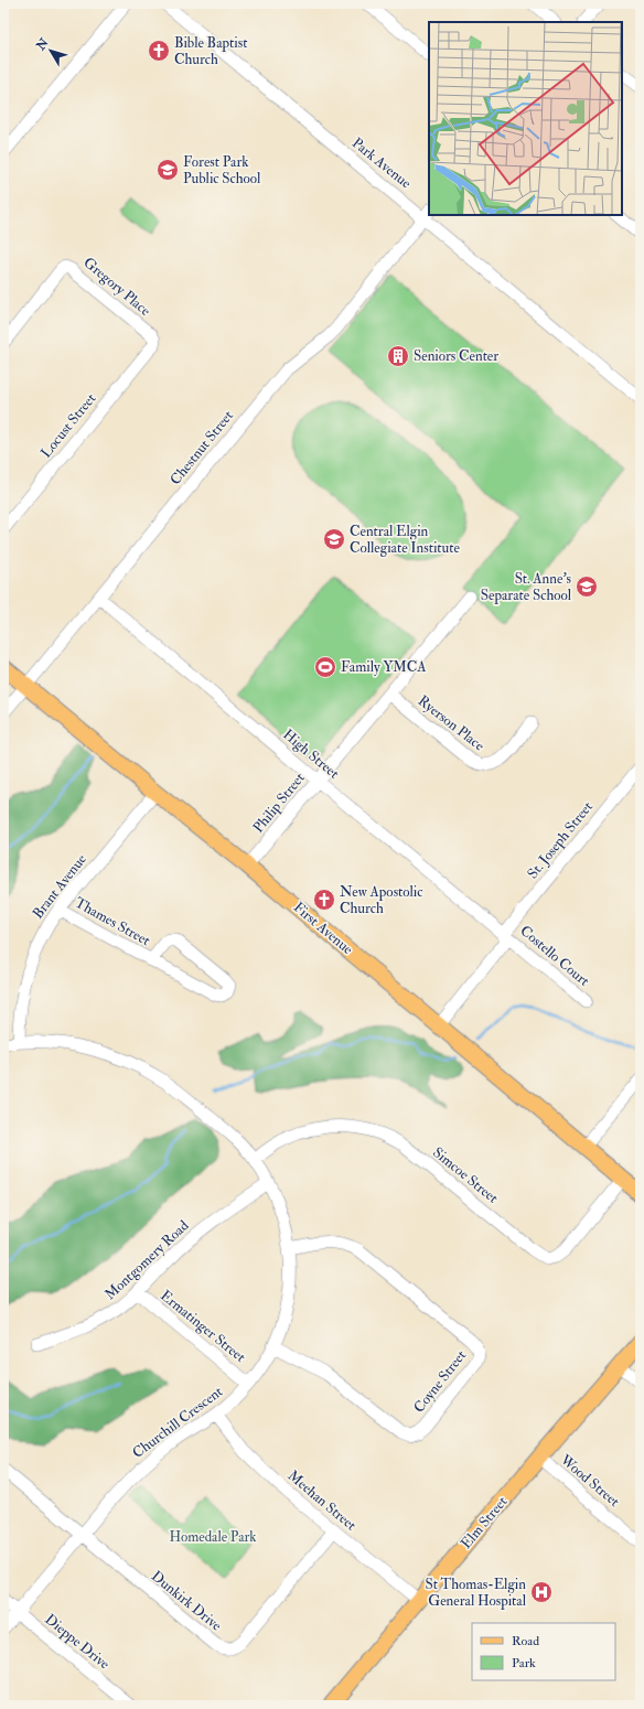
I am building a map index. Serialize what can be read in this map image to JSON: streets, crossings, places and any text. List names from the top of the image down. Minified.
{"streets":{"main road":["First Avenue","Elm Street"],"street":["Park Avenue","Gregory Place","Locust Street","Chestnut Street","Ryerson Place","High Street","Philip Street","St. Joseph Street","Brant Avenue","Thames Street","Costello Court","Simcoe Street","Montgomery Road","Ermatinger Street","Coyne Street","Churchill Crescent","Wood Street","Meehan Street","Dunkirk Drive","Dieppe Drive"]},"crossings":[["Park Avenue","Chestnut Street"],["Gregory Place","Locust Street"],["Chestnut Street","High Street"],["Chestnut Street","First Avenue"],["Ryerson Place","Philip Street"],["High Street","Philip Street"],["High Street","St. Joseph Street"],["High Street","Costello Court"],["Philip Street","First Avenue"],["St. Joseph Street","First Avenue"],["St. Joseph Street","Costello Court"],["Brant Avenue","Thames Street"],["Brant Avenue","First Avenue"],["Brant Avenue","Churchill Crescent"],["First Avenue","Simcoe Street"],["Simcoe Street","Churchill Crescent"],["Montgomery Road","Ermatinger Street"],["Montgomery Road","Churchill Crescent"],["Ermatinger Street","Churchill Crescent"],["Coyne Street","Churchill Crescent"],["Churchill Crescent","Meehan Street"],["Churchill Crescent","Dunkirk Drive"],["Churchill Crescent","Dieppe Drive"],["Wood Street","Elm Street"],["Meehan Street","Elm Street"],["Meehan Street","Dunkirk Drive"]],"parks":["Homedale Park"],"places":{"church":["Bible Baptist Church","New Apostolic Church"],"school or university":["Forest Park Public School","Central Elgin Collegiate Institute","St. Anne's Separate School"],"building":["Seniors Center"],"sports":["Family YMCA"],"hospital":["St Thomas-Elgin General Hospital"]},"legend":["Road","Park"],"north":"top left"}
